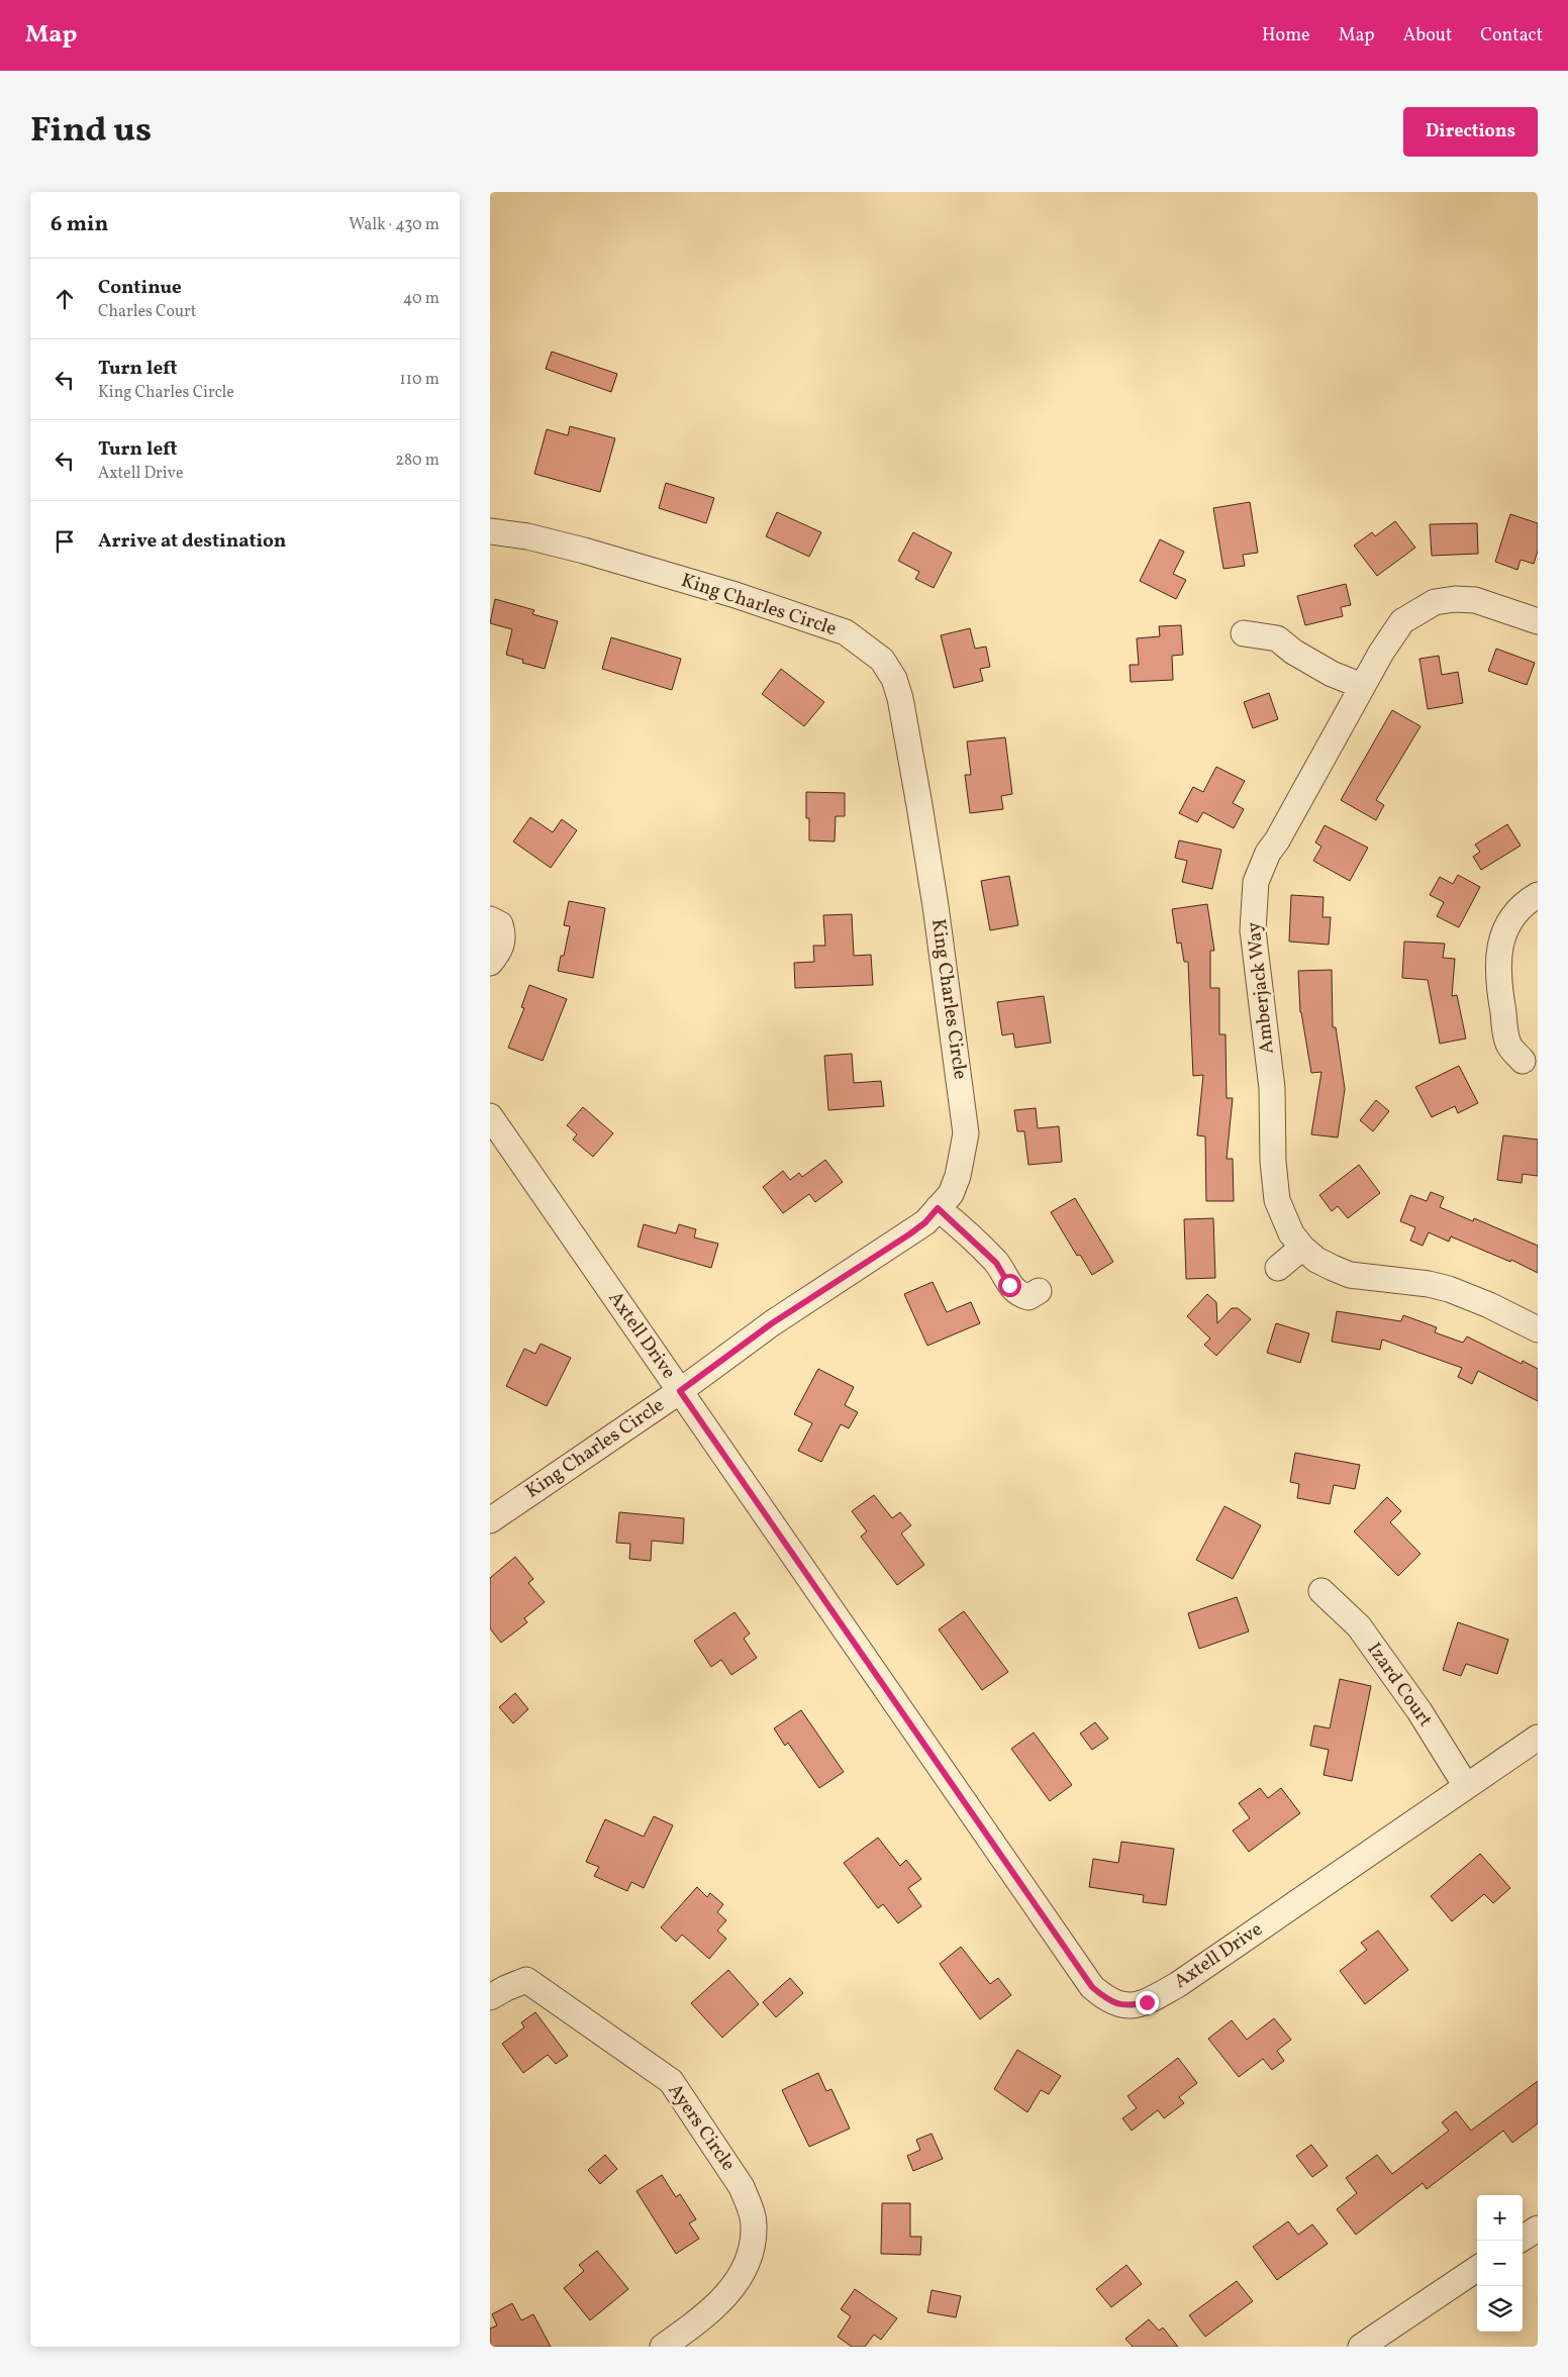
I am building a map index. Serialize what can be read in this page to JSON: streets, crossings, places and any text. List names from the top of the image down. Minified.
{"streets":{"street":["King Charles Circle","Amberjack Way","Axtell Drive","Izard Court","Ayers Circle"]},"crossings":[["King Charles Circle","Axtell Drive"],["Axtell Drive","Izard Court"]],"page":{"header":"Map","nav":["Home","Map","About","Contact"],"title":"Find us","buttons":"Directions","heading":["6 min","Walk · 430 m"],"list":[["Continue","Charles Court","40 m"],["Turn left","King Charles Circle","110 m"],["Turn left","Axtell Drive","280 m"],"Arrive at destination"],"map_buttons":["+","−"]}}
